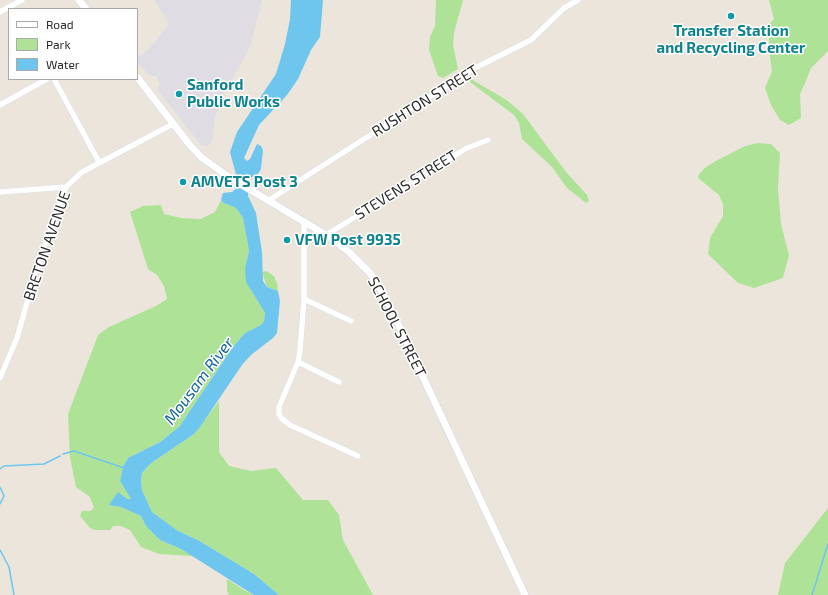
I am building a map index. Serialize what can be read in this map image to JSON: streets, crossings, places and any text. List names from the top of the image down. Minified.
{"streets":{"street":["RUSHTON STREET","STEVENS STREET","BRETON AVENUE","SCHOOL STREET"]},"crossings":[["RUSHTON STREET","SCHOOL STREET"],["STEVENS STREET","SCHOOL STREET"],["BRETON AVENUE","SCHOOL STREET"]],"water":["Mousam River"],"places":["Transfer Station and Recycling Center","Sanford Public Works","AMVETS Post 3","VFW Post 9935"],"legend":["Road","Park","Water"]}
